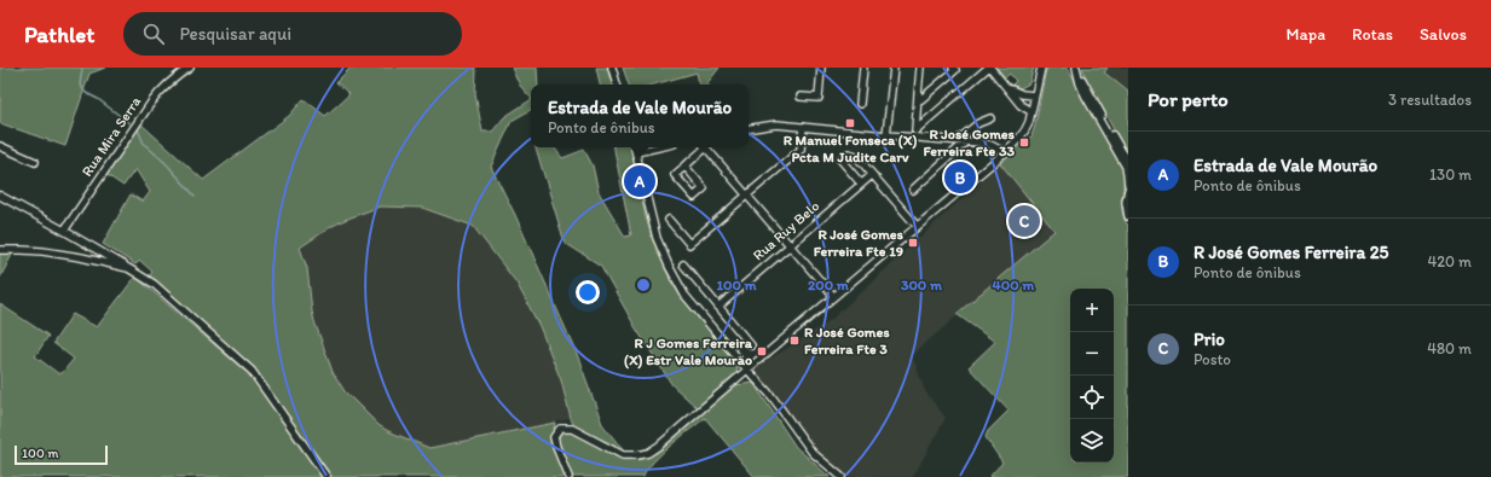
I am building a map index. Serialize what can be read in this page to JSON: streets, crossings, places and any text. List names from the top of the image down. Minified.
{"streets":{"street":["Rua Mira Serra","Rua Ruy Belo"]},"places":{"transit":["R Manuel Fonseca (X) Pcta M Judite Carv","R José Gomes Ferreira Fte 33","R José Gomes Ferreira Fte 19","R José Gomes Ferreira Fte 3","R J Gomes Ferreira (X) Estr Vale Mourão"]},"scale_bar":"100 m","page":{"header":"Pathlet","search":"Pesquisar aqui","nav":["Mapa","Rotas","Salvos"],"heading":["Por perto","3 resultados"],"popup":["Estrada de Vale Mourão","Ponto de ônibus"],"list":[{"mark":"A","name":"Estrada de Vale Mourão","note":"Ponto de ônibus","value":"130 m"},{"mark":"B","name":"R José Gomes Ferreira 25","note":"Ponto de ônibus","value":"420 m"},{"mark":"C","name":"Prio","note":"Posto","value":"480 m"}],"pins":["B","A","C"],"map_buttons":["+","−"],"scale":"100 m"},"rings":["100 m","200 m","300 m","400 m"]}
